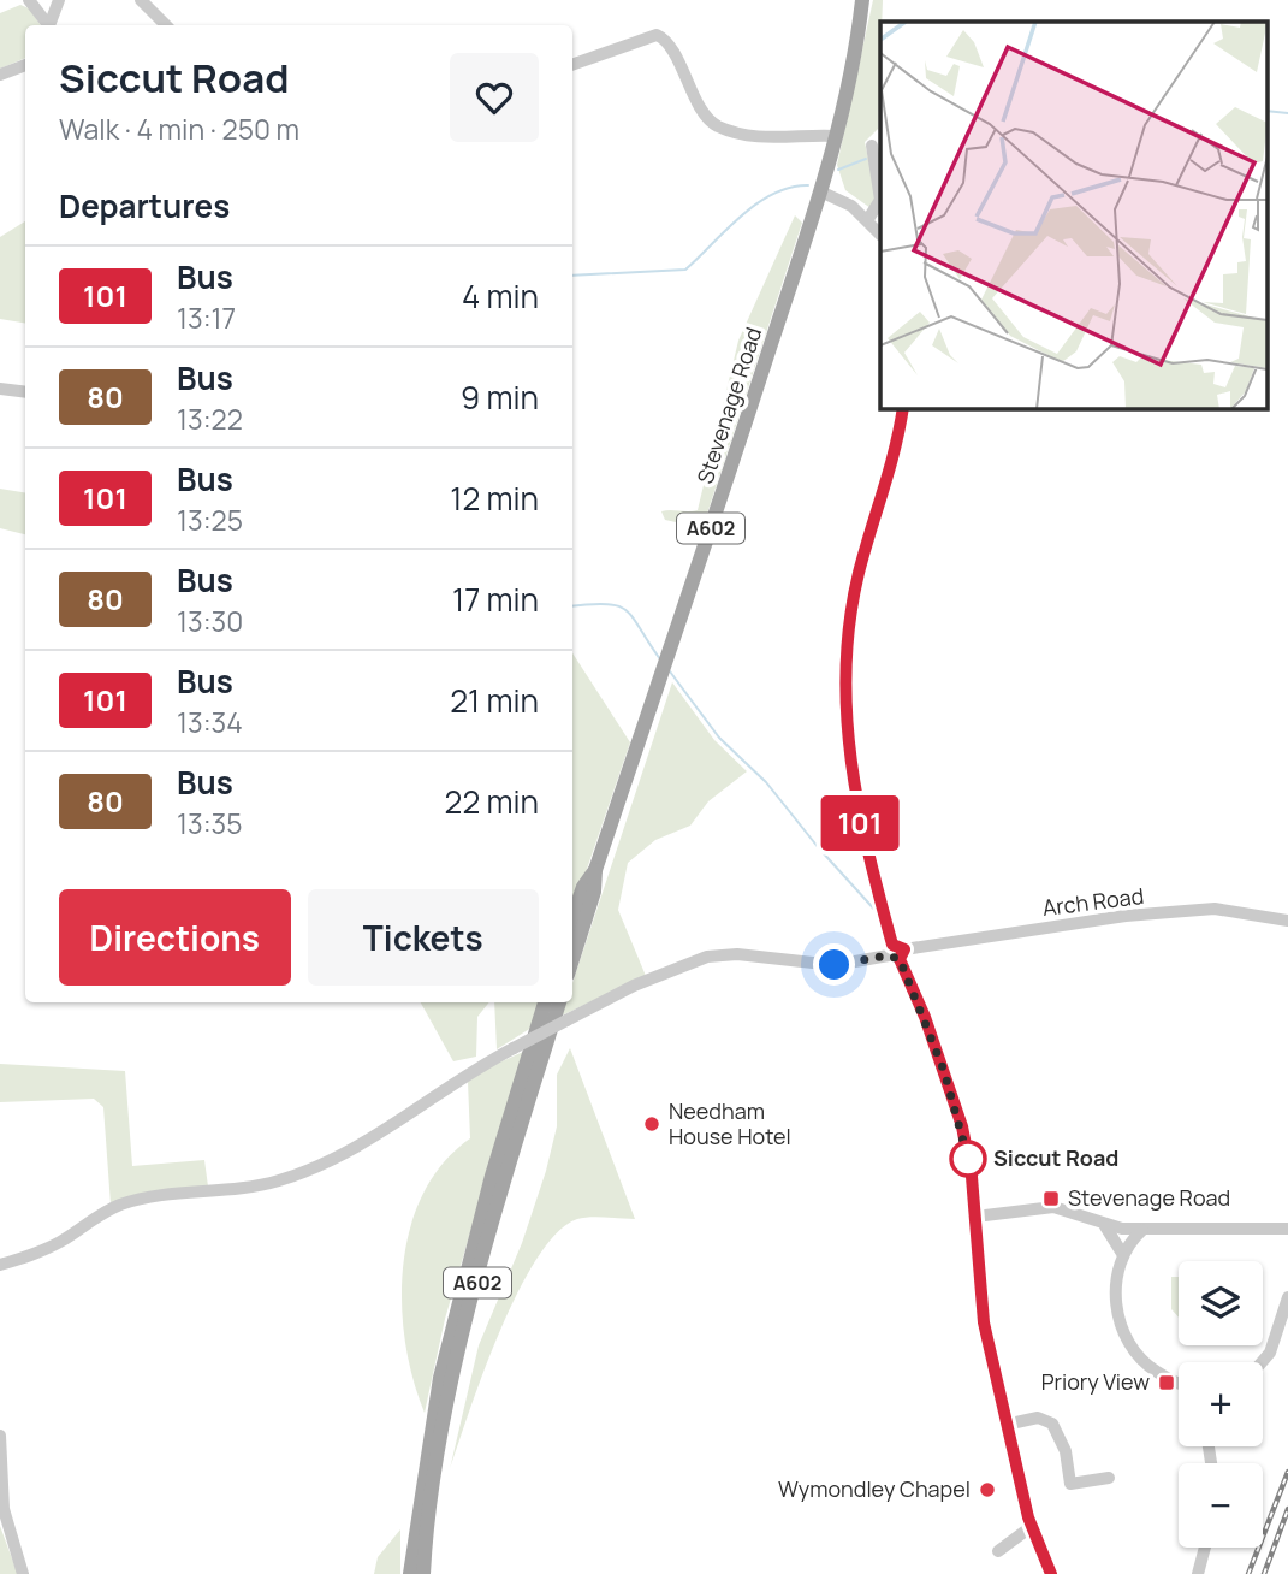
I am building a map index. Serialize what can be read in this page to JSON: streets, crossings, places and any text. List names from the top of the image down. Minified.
{"streets":{"main road":["Stevenage Road","A602"],"street":["Arch Road"]},"crossings":[["Stevenage Road","A602"]],"places":{"other":["Needham House Hotel","Siccut Road","Wymondley Chapel"],"transit":["Stevenage Road","Priory View"]},"lines":["bus line 101"],"page":{"on_map":"101","heading":[["Siccut Road","Walk · 4 min · 250 m"],"Departures"],"list":[{"mark":"101","name":"Bus","note":"13:17","value":"4 min"},{"mark":"80","name":"Bus","note":"13:22","value":"9 min"},{"mark":"101","name":"Bus","note":"13:25","value":"12 min"},{"mark":"80","name":"Bus","note":"13:30","value":"17 min"},{"mark":"101","name":"Bus","note":"13:34","value":"21 min"},{"mark":"80","name":"Bus","note":"13:35","value":"22 min"}],"buttons":["Directions","Tickets"],"map_buttons":["+","−"]}}
